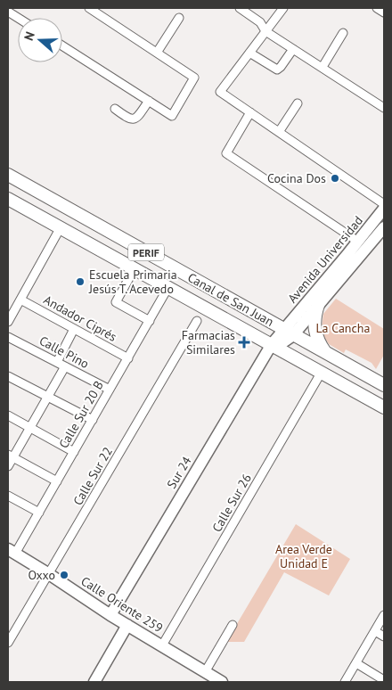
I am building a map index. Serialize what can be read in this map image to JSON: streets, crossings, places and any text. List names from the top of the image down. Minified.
{"streets":{"main road":["PERIF","Canal de San Juan"],"street":["Avenida Universidad","Andador Ciprés","Calle Pino","Calle Sur 20 B","Sur 24","Calle Sur 22","Calle Sur 26","Calle Oriente 259"]},"crossings":[["Avenida Universidad","Canal de San Juan"],["Avenida Universidad","Sur 24"],["Canal de San Juan","Calle Sur 20 B"],["Canal de San Juan","Sur 24"],["Canal de San Juan","Calle Sur 26"],["Andador Ciprés","Calle Sur 20 B"],["Calle Pino","Calle Sur 20 B"],["Calle Sur 20 B","Calle Oriente 259"],["Sur 24","Calle Oriente 259"],["Calle Sur 22","Calle Oriente 259"],["Calle Sur 26","Calle Oriente 259"]],"parks":["La Cancha","Area Verde Unidad E"],"places":{"other":["Cocina Dos","Escuela Primaria Jesús T. Acevedo","Oxxo"],"health":["Farmacias Similares"]},"north":"left"}
